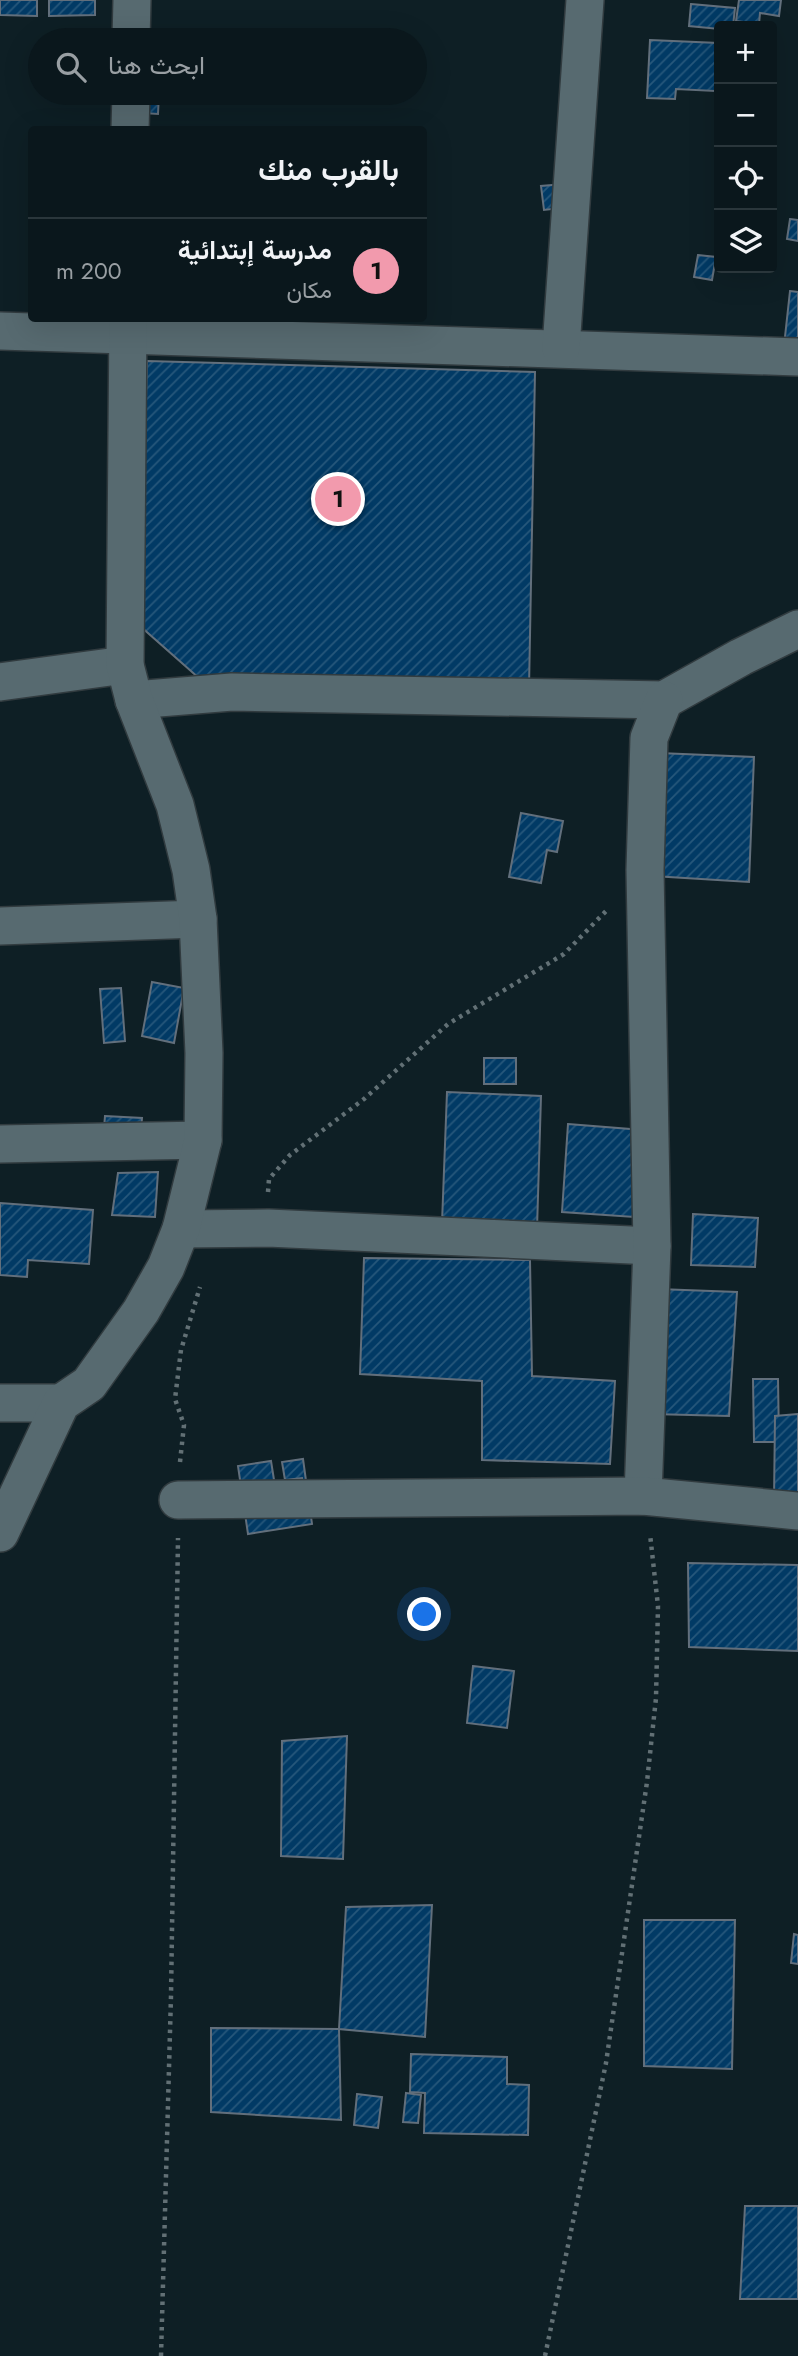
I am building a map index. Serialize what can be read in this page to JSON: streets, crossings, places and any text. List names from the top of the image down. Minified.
{"page":{"map_buttons":["+","−"],"search":"ابحث هنا","heading":"بالقرب منك","list":[{"mark":"1","name":"مدرسة إبتدائية","note":"مكان","value":"200 m"}],"pins":"1"}}
